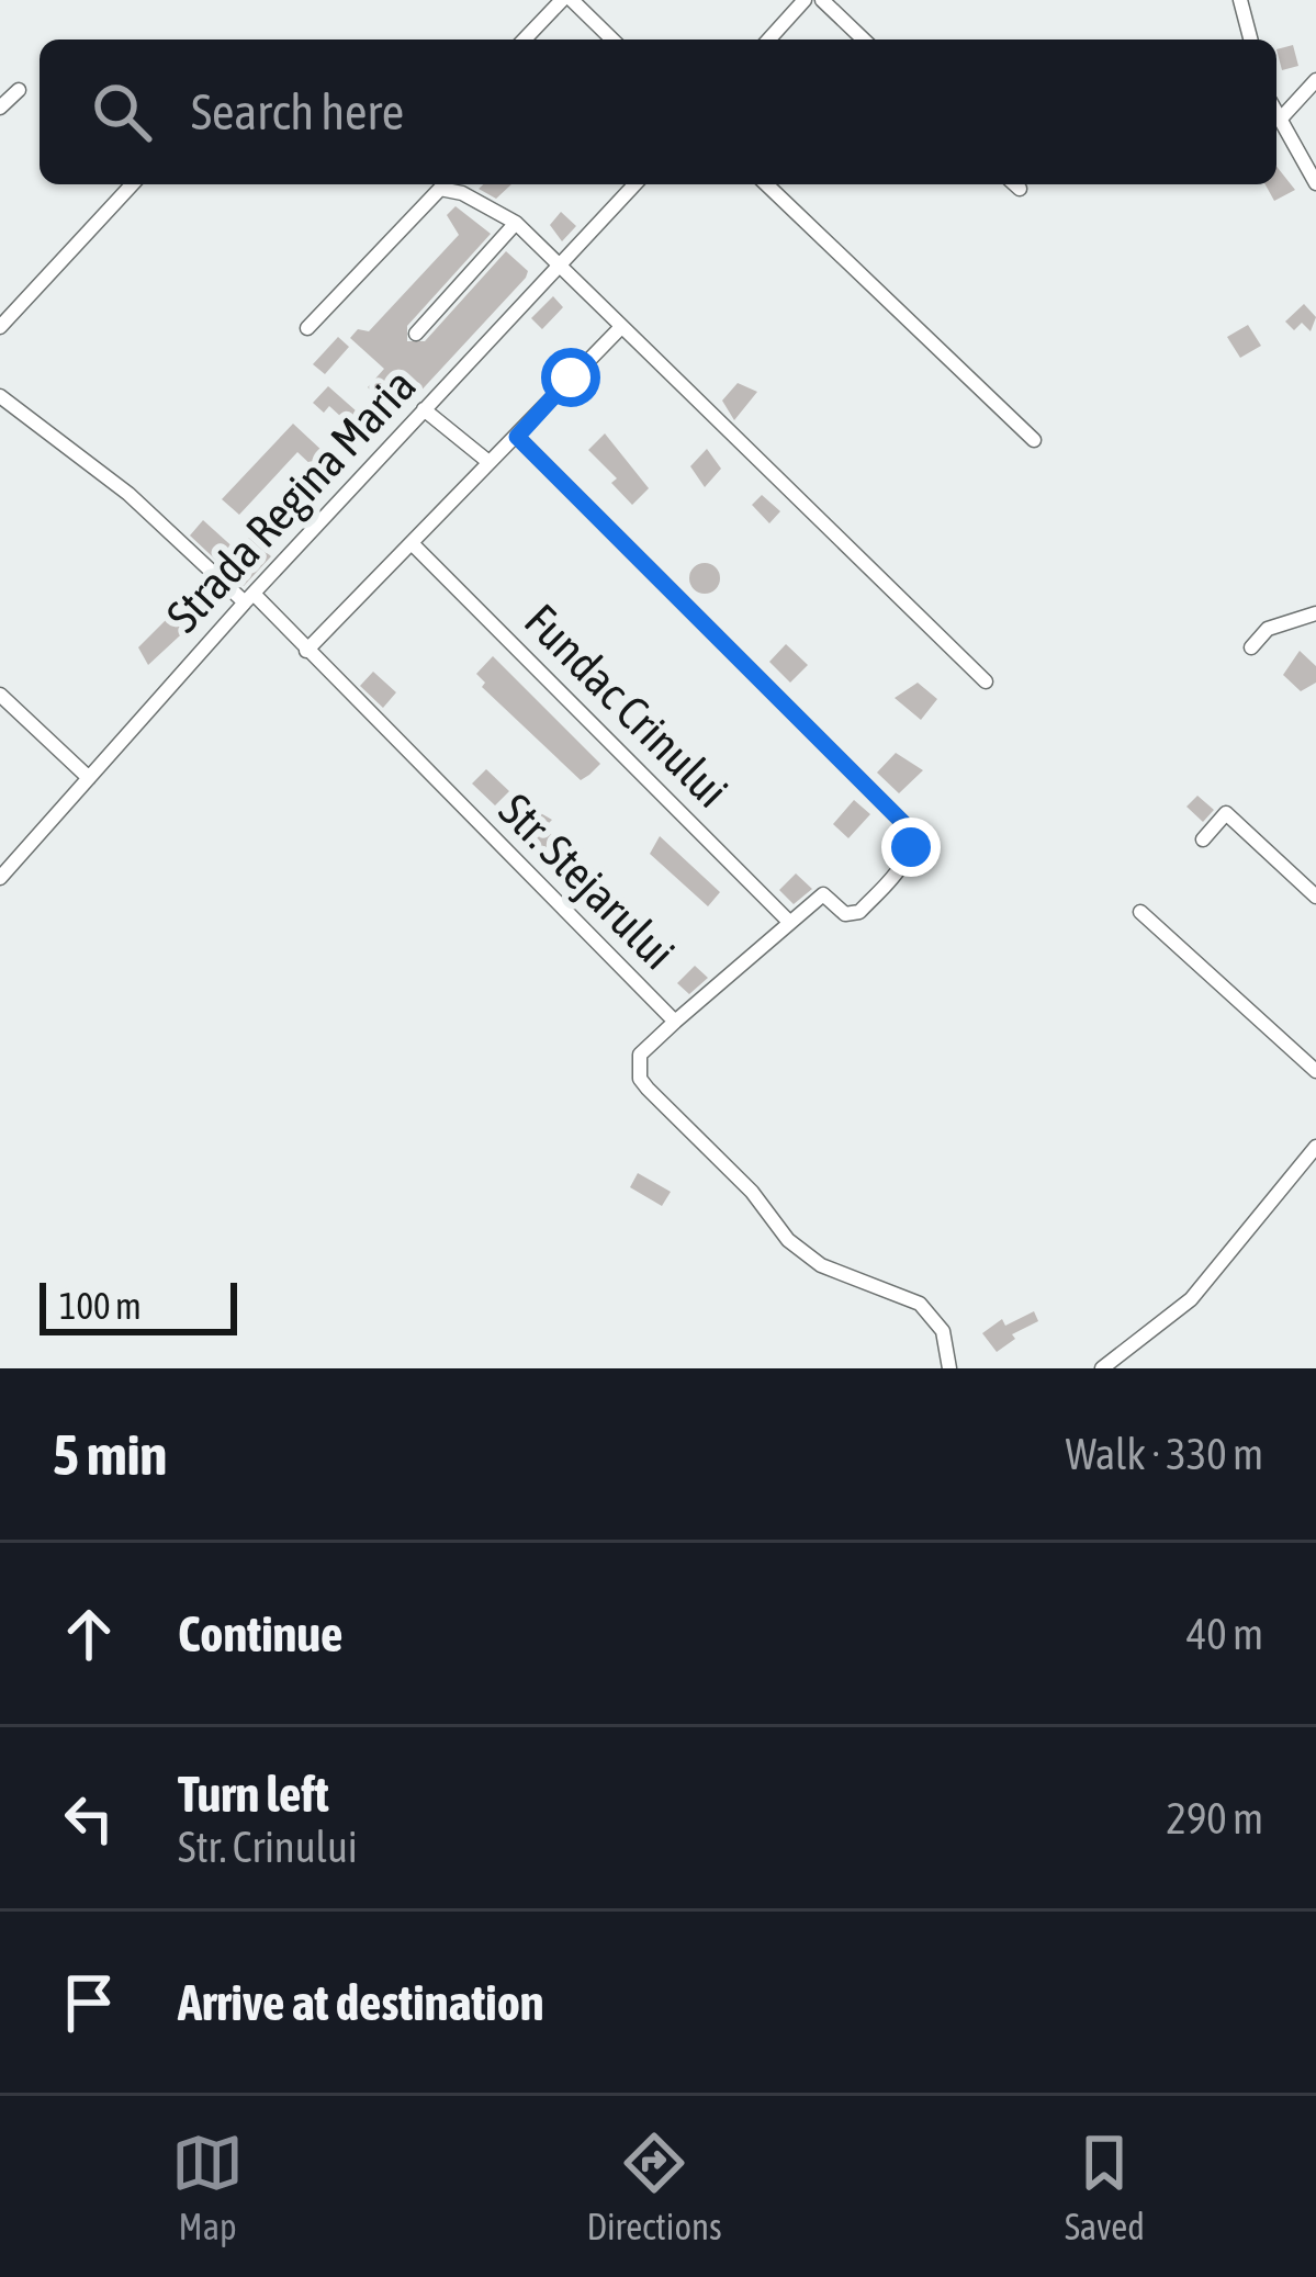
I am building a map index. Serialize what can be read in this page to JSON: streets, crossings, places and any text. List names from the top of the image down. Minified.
{"streets":{"street":["Strada Regina Maria","Fundac Crinului","Str. Stejarului"]},"crossings":[["Strada Regina Maria","Str. Stejarului"]],"scale_bar":"100 m","page":{"search":"Search here","scale":"100 m","heading":["5 min","Walk · 330 m"],"list":[["Continue","40 m"],["Turn left","Str. Crinului","290 m"],"Arrive at destination"],"nav":["Map","Directions","Saved"]}}
